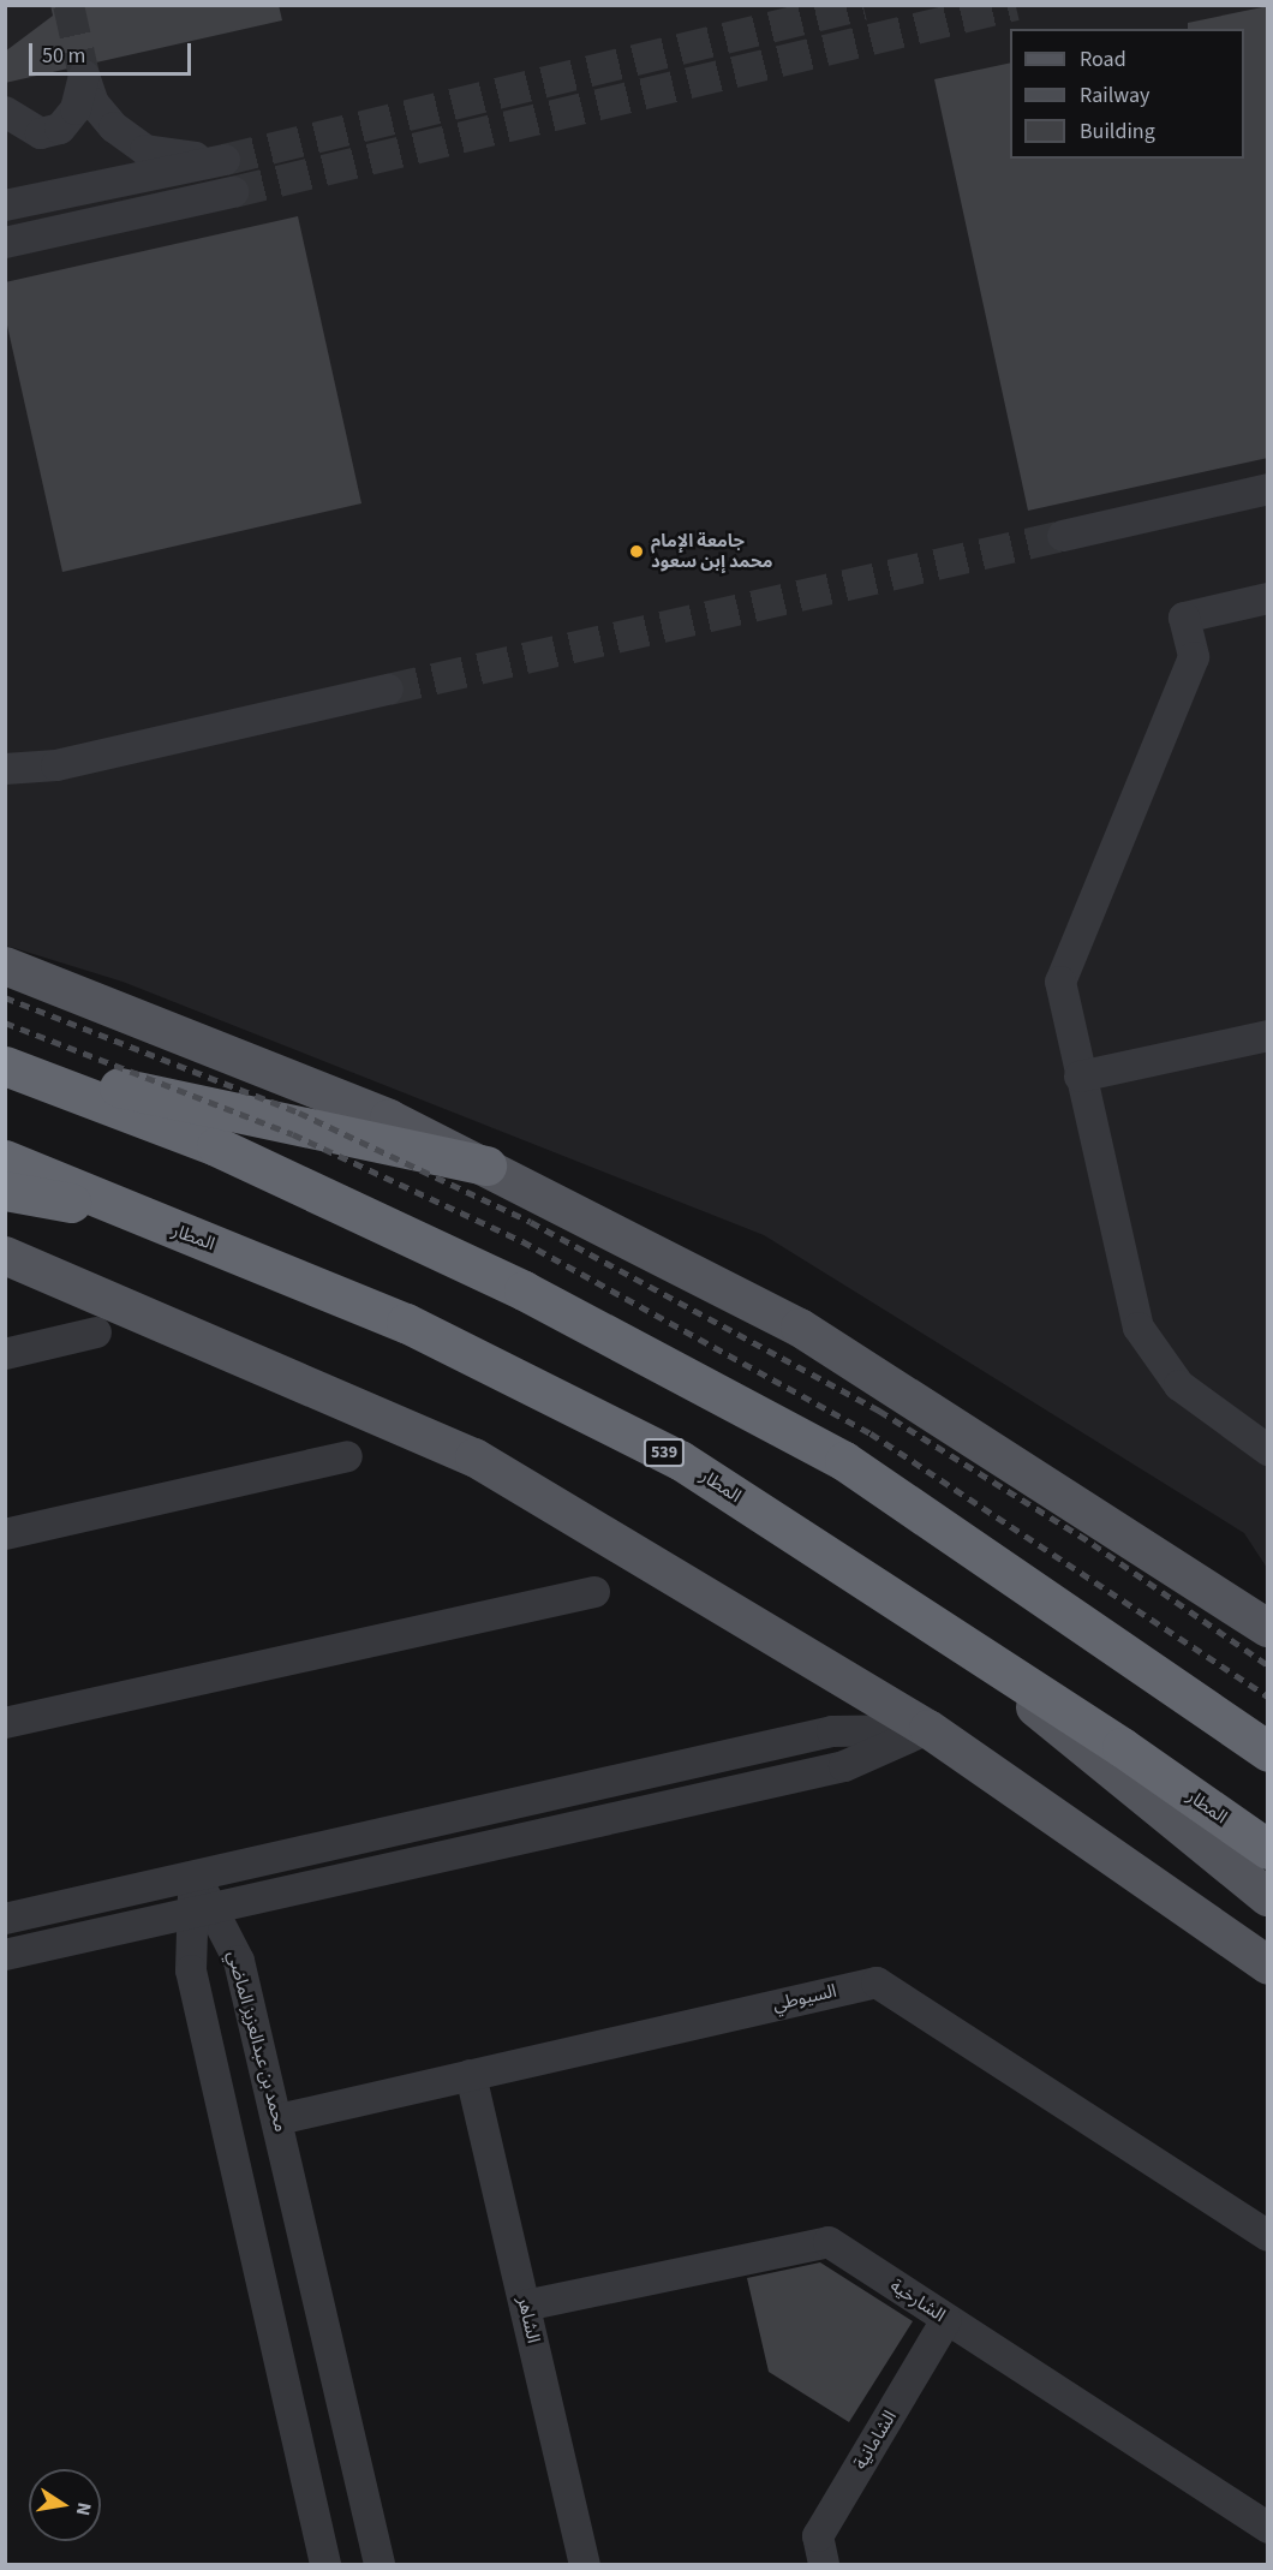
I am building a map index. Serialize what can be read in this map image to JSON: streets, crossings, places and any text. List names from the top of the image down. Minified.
{"streets":{"highway":["المطار","539"],"street":["السيوطي","محمد بن عبدالعزيز الماضي","الشارخية","الشاهر","الشامانية"]},"crossings":[["السيوطي","محمد بن عبدالعزيز الماضي"],["السيوطي","الشاهر"],["الشارخية","الشاهر"],["الشارخية","الشامانية"]],"places":["جامعة الإمام محمد إبن سعود"],"legend":["Road","Railway","Building"],"scale_bar":"50 m","north":"right"}
